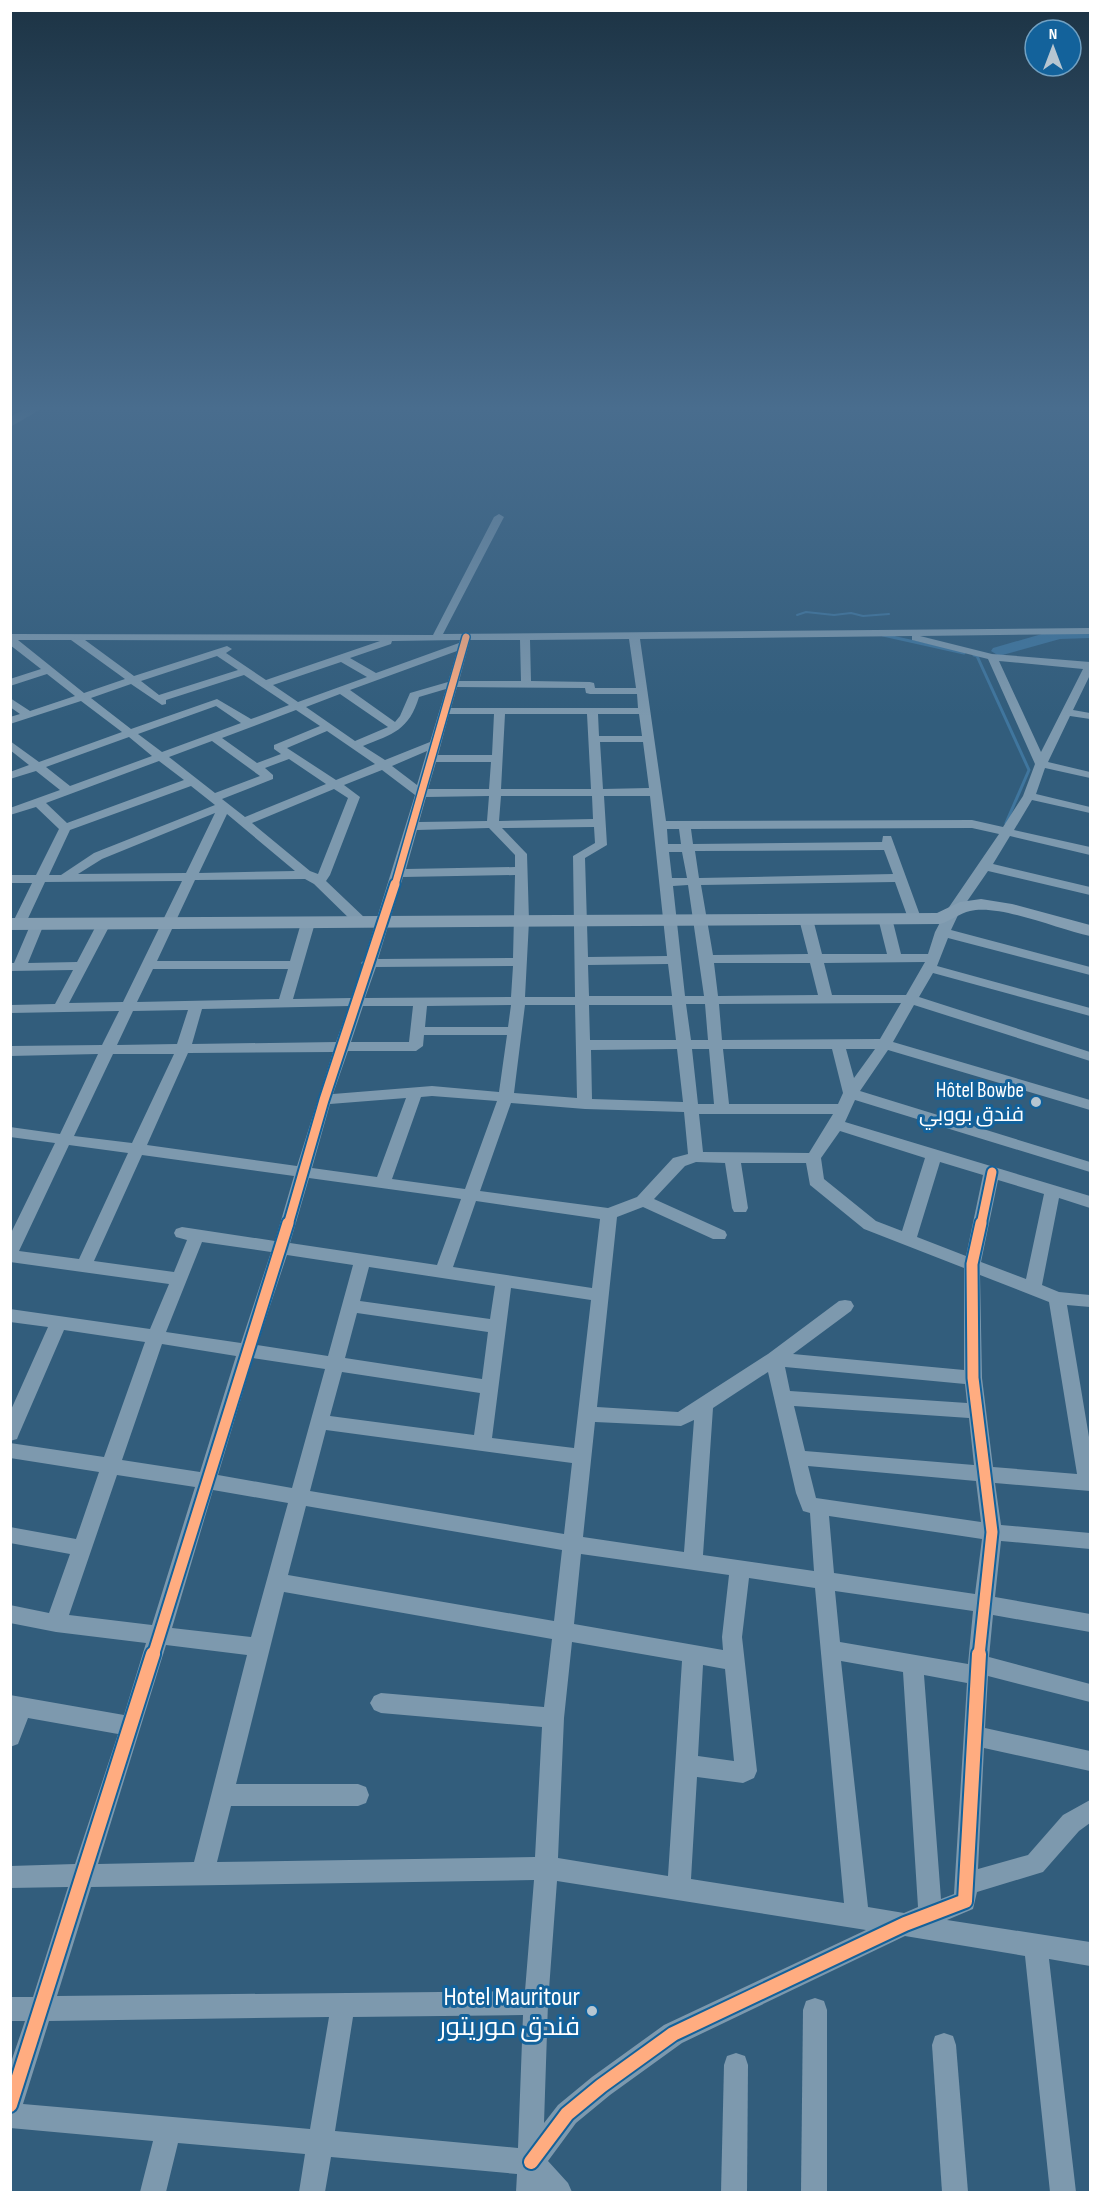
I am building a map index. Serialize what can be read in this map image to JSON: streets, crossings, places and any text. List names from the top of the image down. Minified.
{"places":["Hôtel Bowbe فندق بووبي","Hotel Mauritour فندق موريتور"],"north":"top"}
